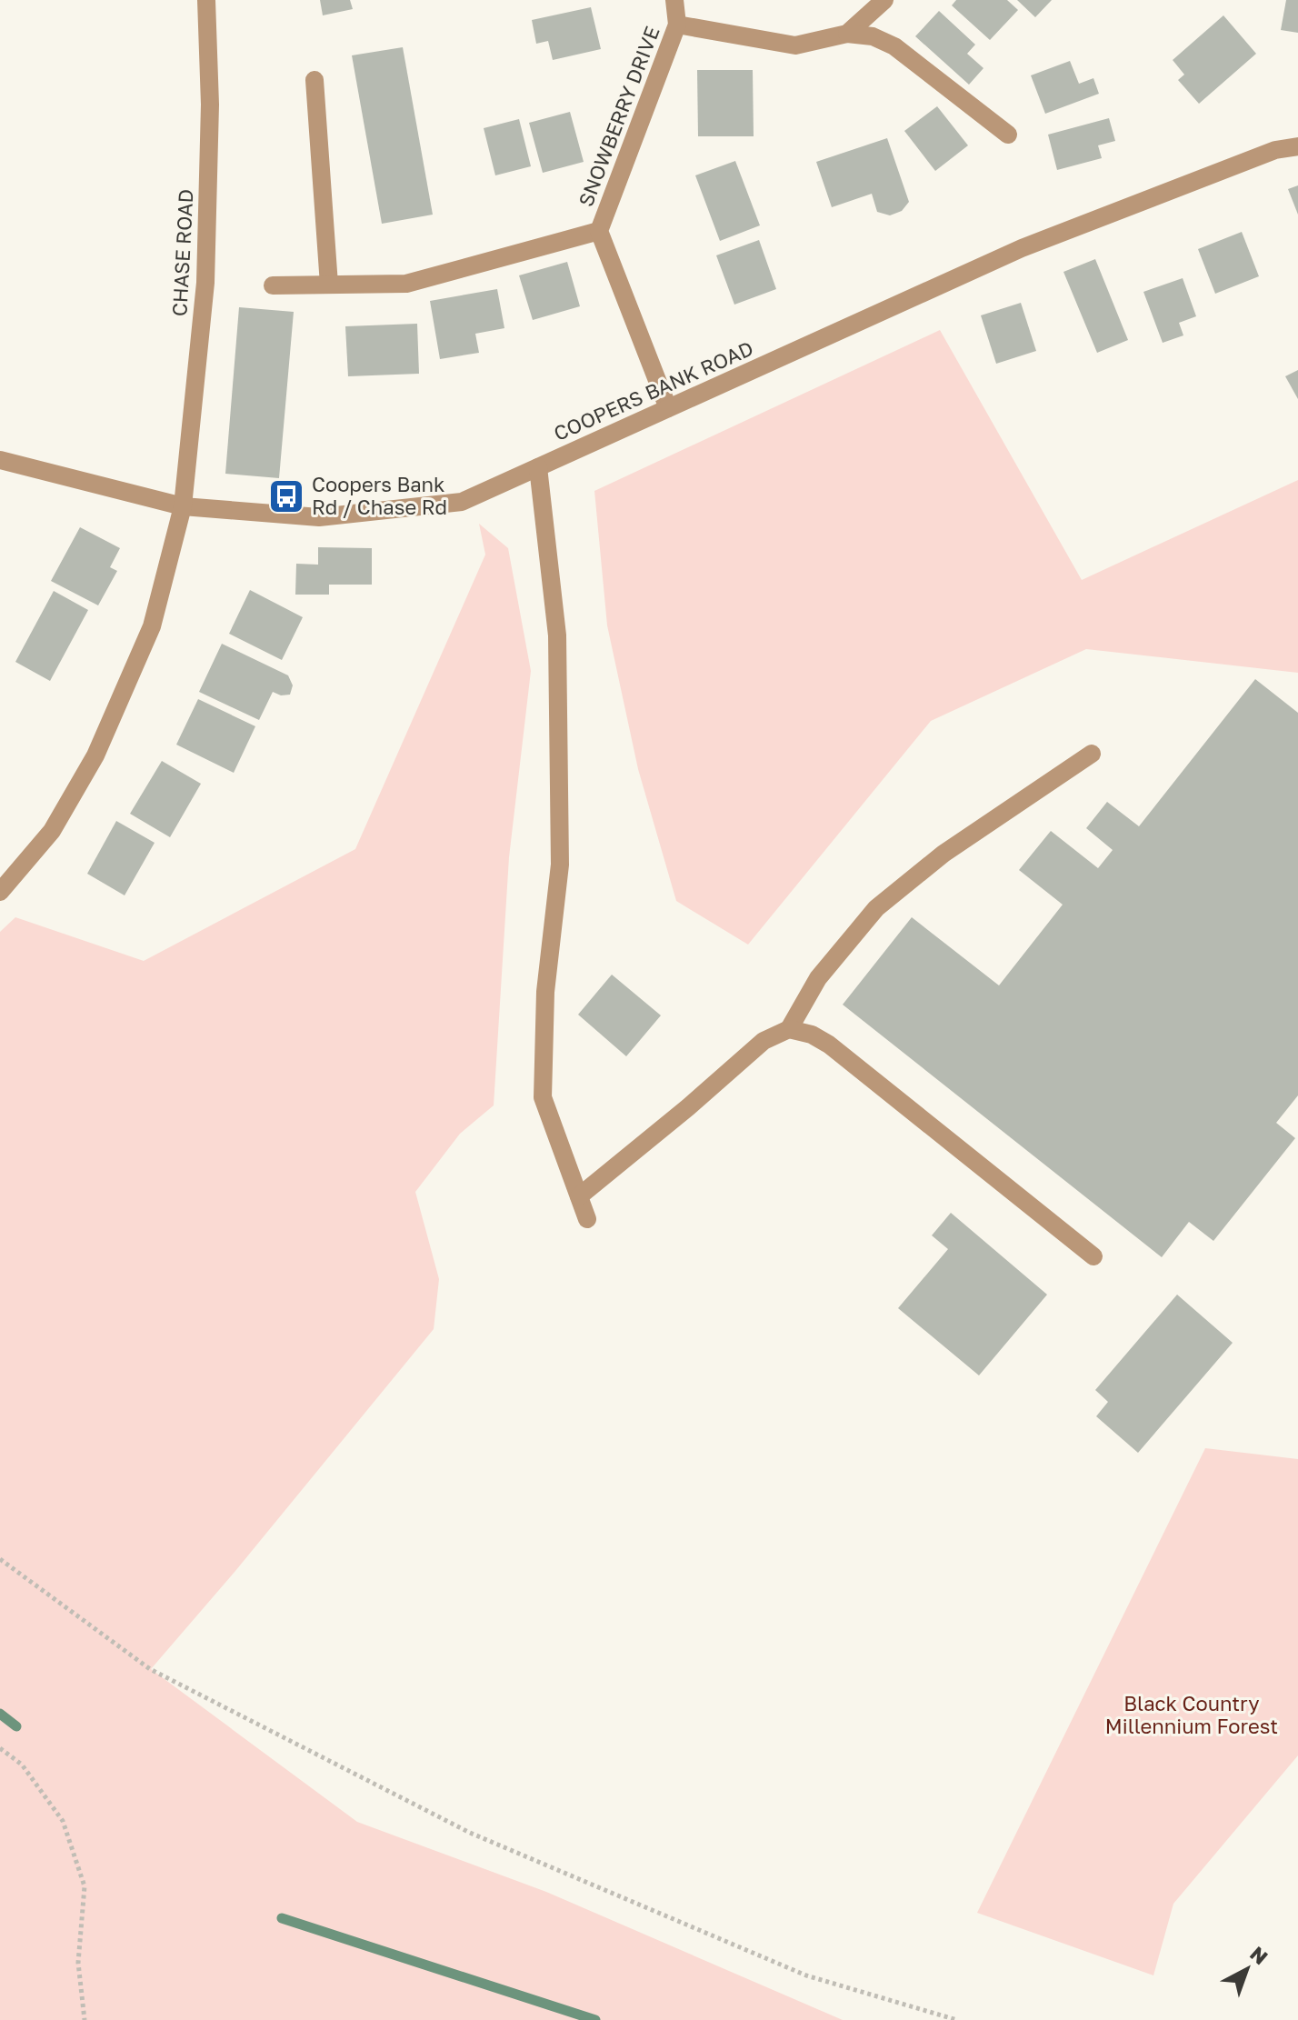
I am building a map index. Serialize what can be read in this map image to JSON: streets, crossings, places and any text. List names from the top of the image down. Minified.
{"streets":{"street":["SNOWBERRY DRIVE","CHASE ROAD","COOPERS BANK ROAD"]},"crossings":[["SNOWBERRY DRIVE","COOPERS BANK ROAD"],["CHASE ROAD","COOPERS BANK ROAD"]],"parks":["Black Country Millennium Forest"],"places":{"bus stop":["Coopers Bank Rd / Chase Rd"]},"north":"top right"}
